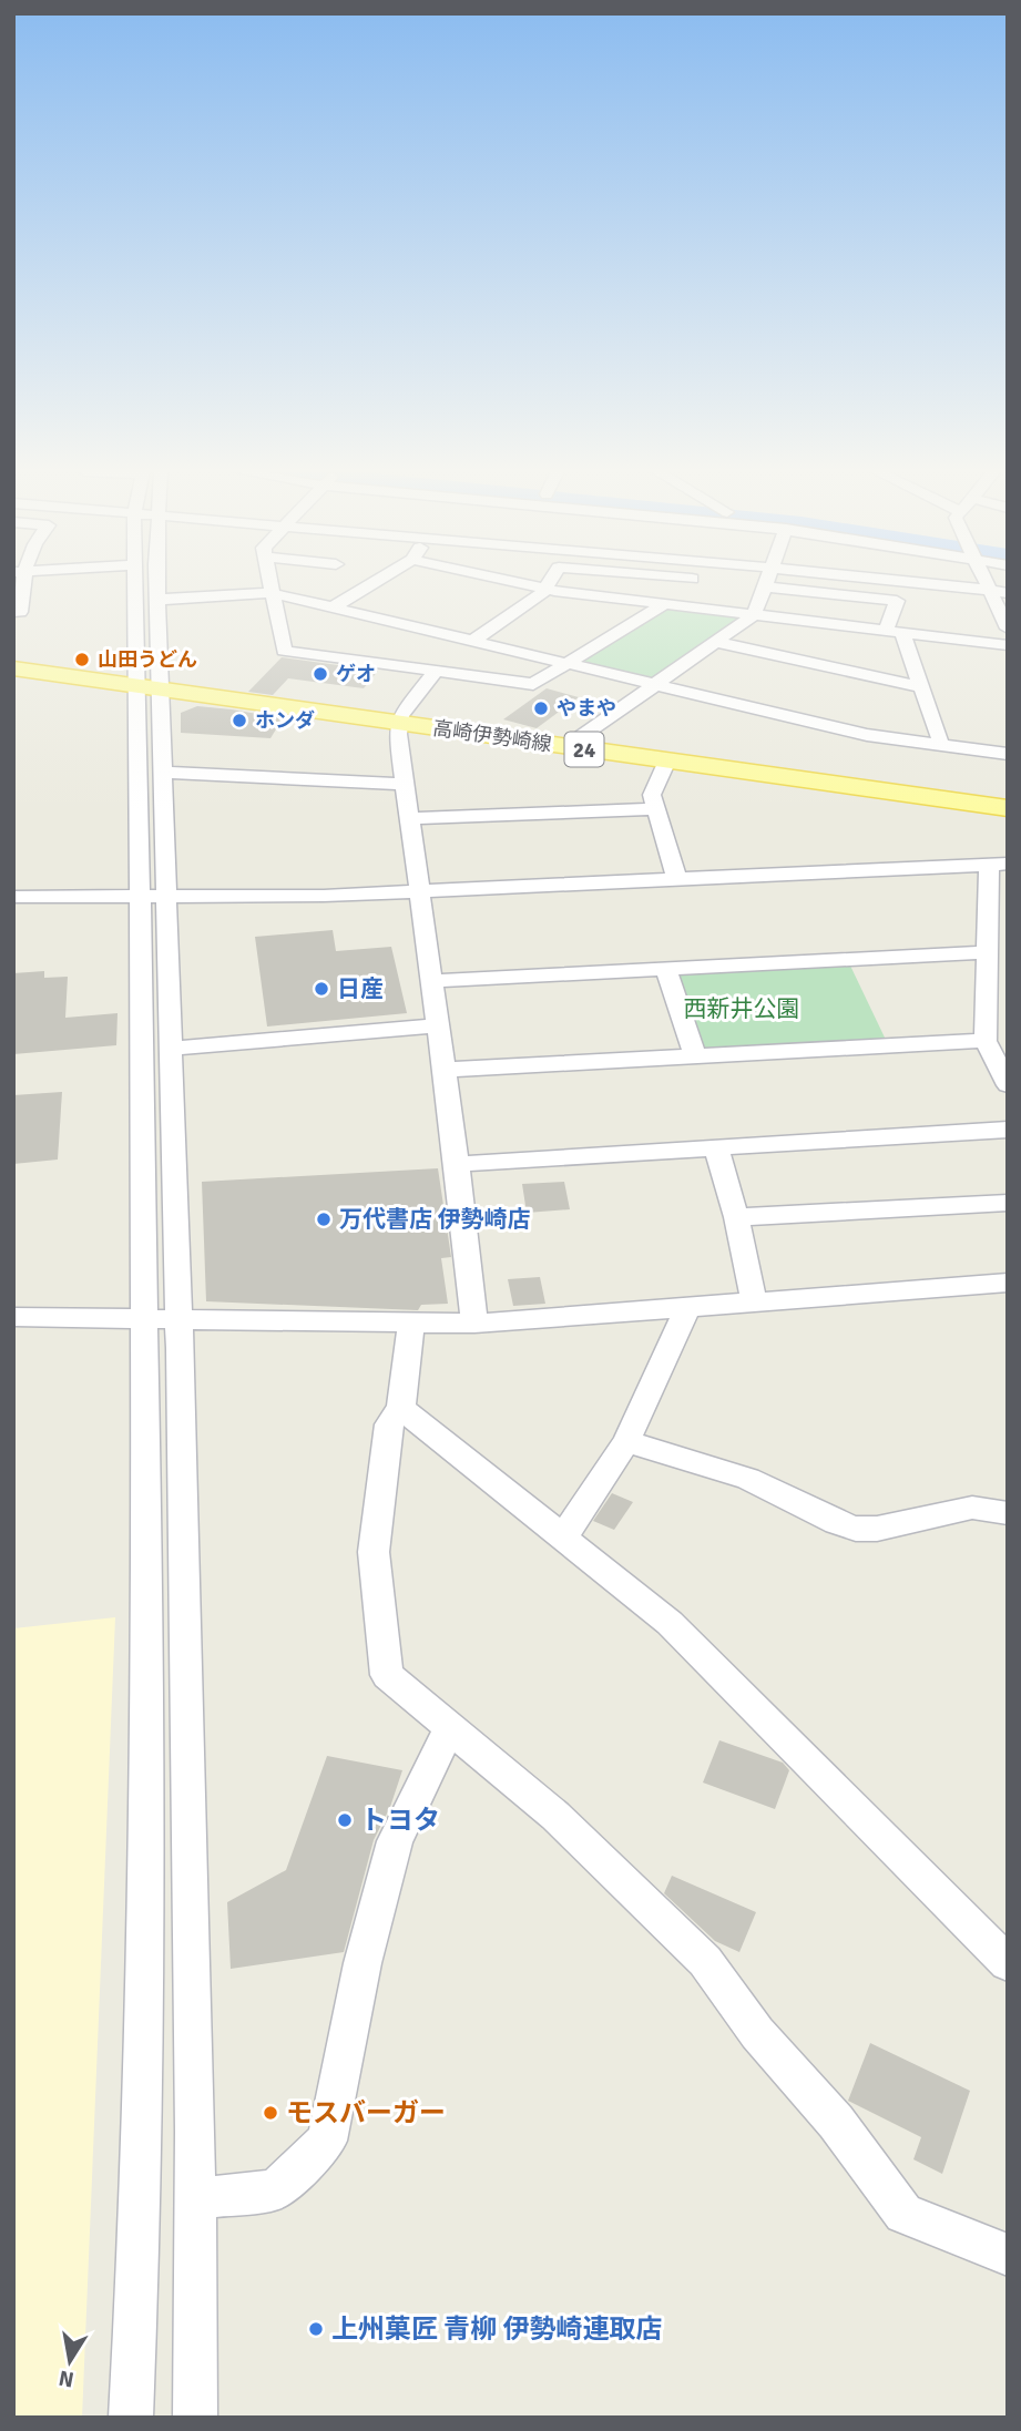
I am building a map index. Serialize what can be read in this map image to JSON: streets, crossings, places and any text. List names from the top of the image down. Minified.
{"streets":{"main road":["高崎伊勢崎線","24"]},"crossings":[["高崎伊勢崎線","24"]],"parks":["西新井公園"],"places":["山田うどん","ゲオ","やまや","ホンダ","日産","万代書店 伊勢崎店","トヨタ","モスバーガー","上州菓匠 青柳 伊勢崎連取店"],"north":"bottom"}
